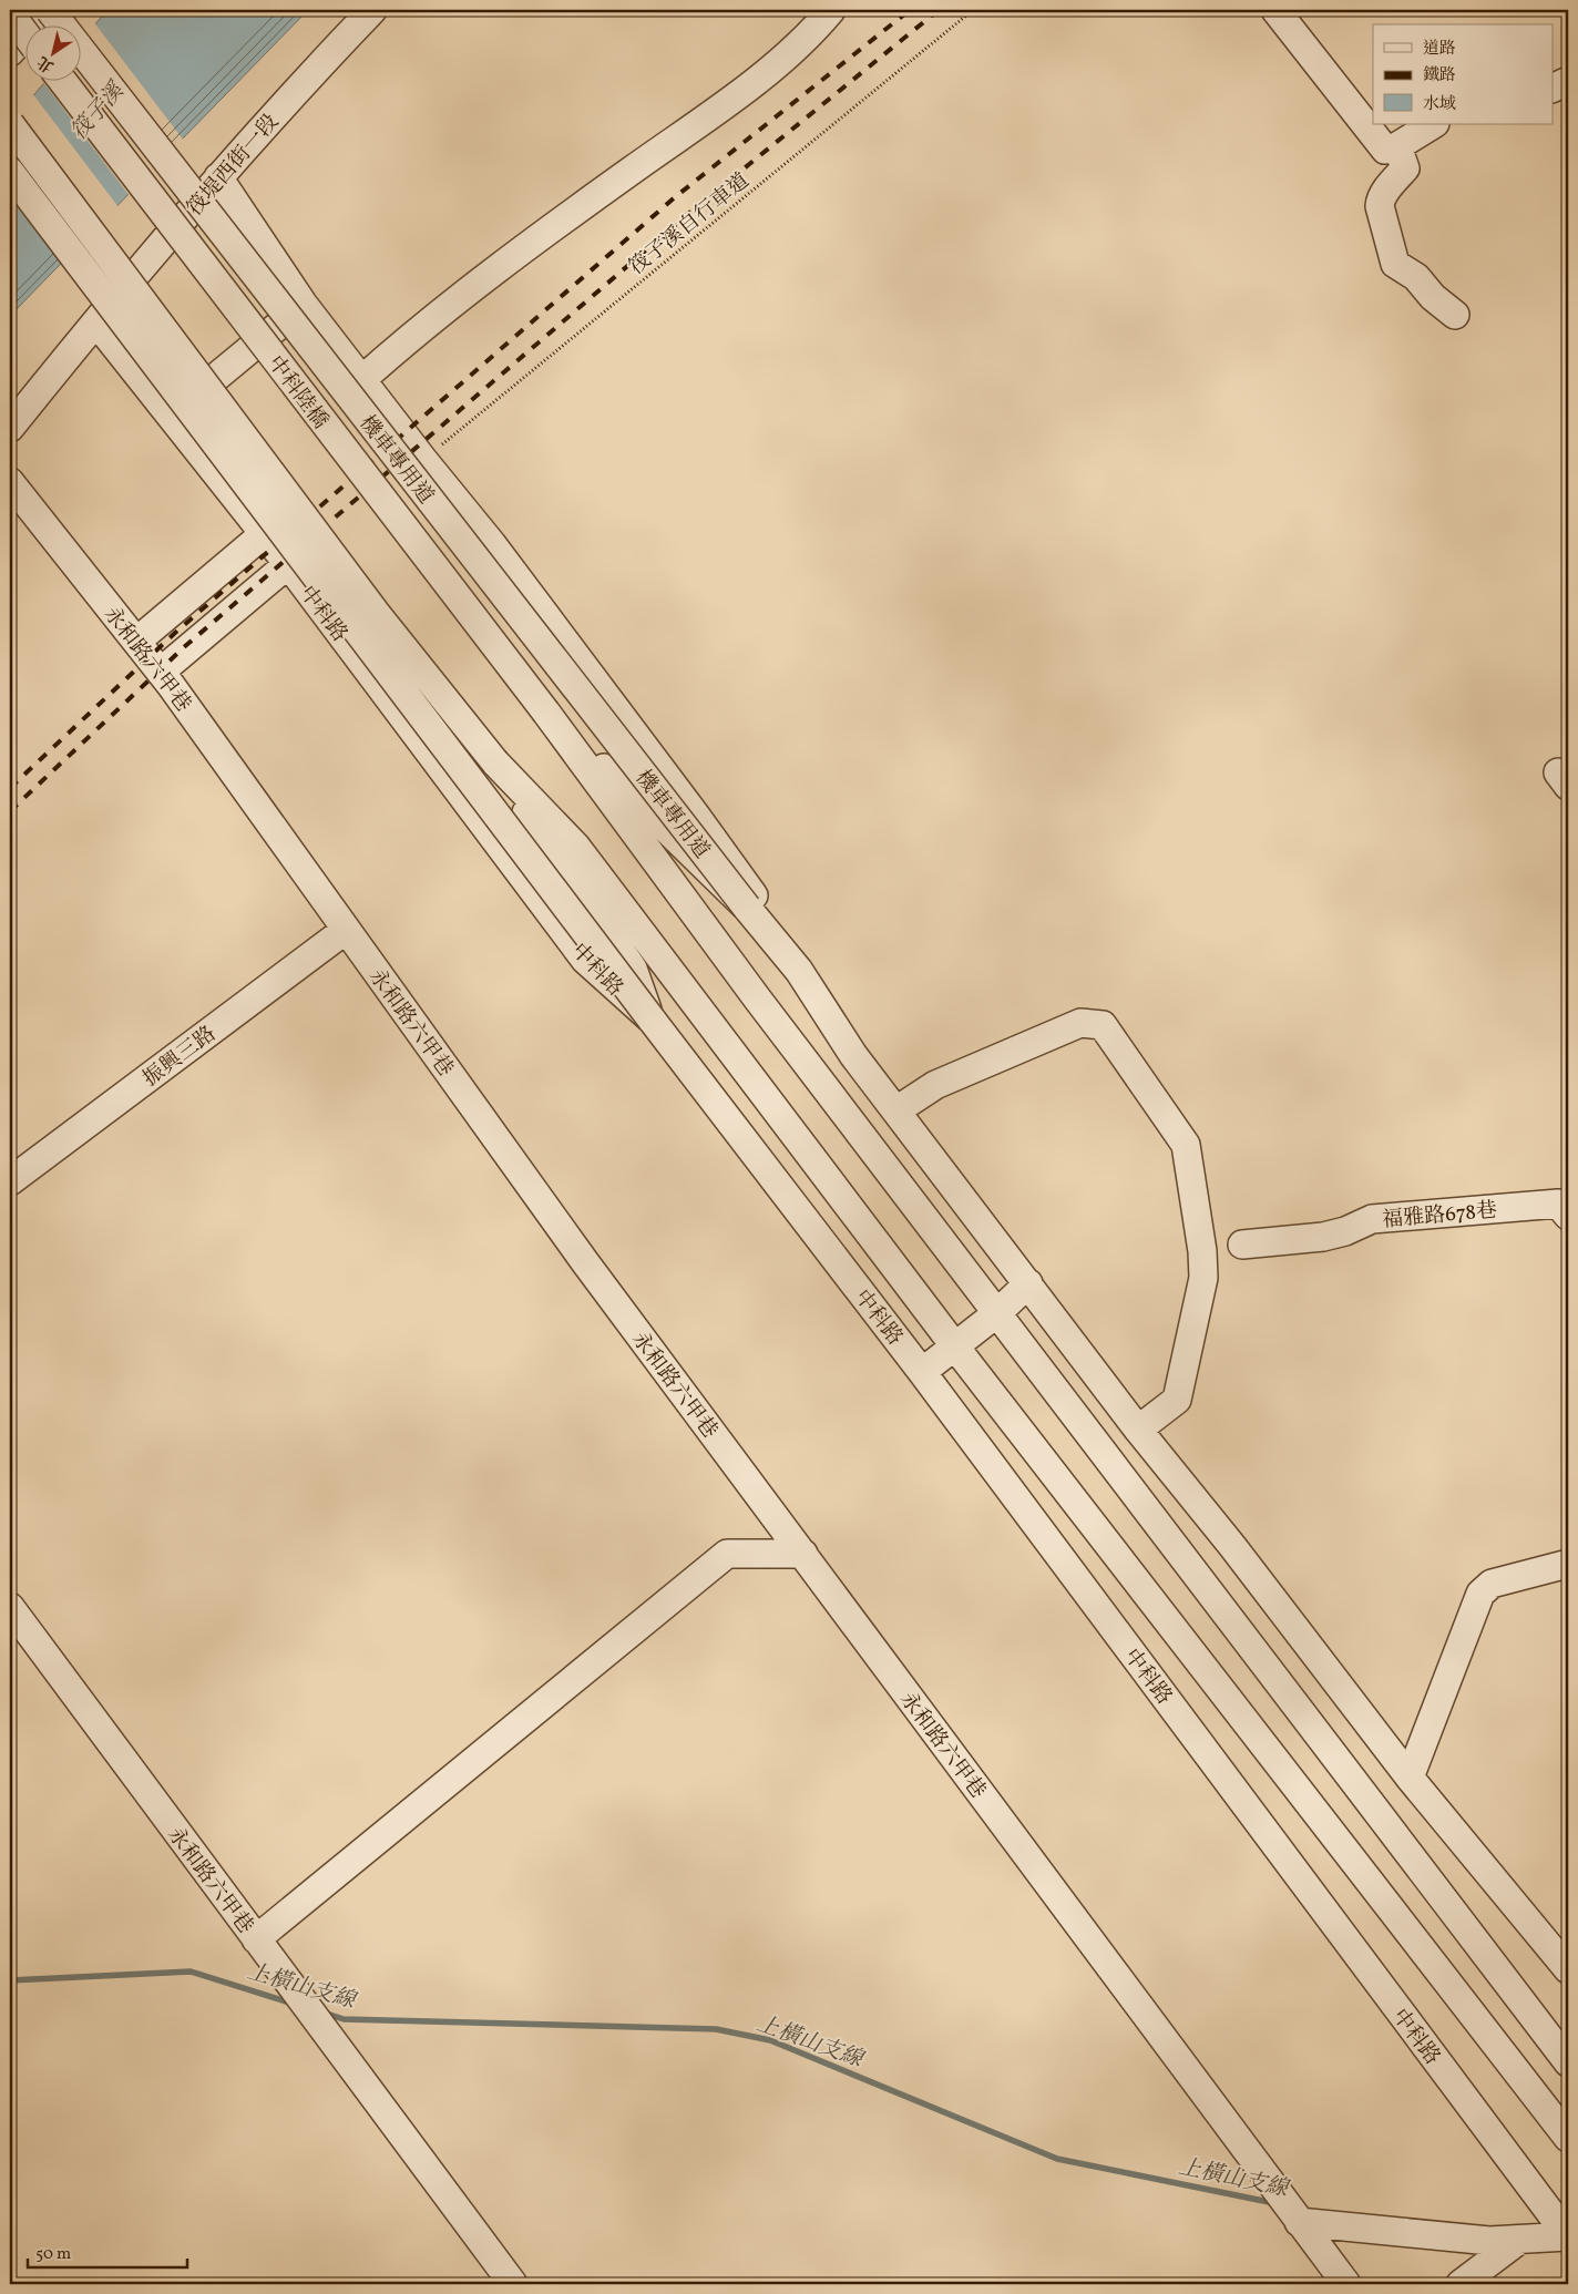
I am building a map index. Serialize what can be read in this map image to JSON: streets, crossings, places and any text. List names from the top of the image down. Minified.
{"streets":{"street":["筏堤西街一段","中科陸橋","機車專用道","中科路","永和路六甲巷","振興三路","福雅路678巷"],"path":["筏子溪自行車道"]},"crossings":[["筏堤西街一段","中科路"],["永和路六甲巷","振興三路"]],"water":["筏子溪","上橫山支線"],"legend":["道路","鐵路","水域"],"scale_bar":"50 m","north":"bottom left"}
